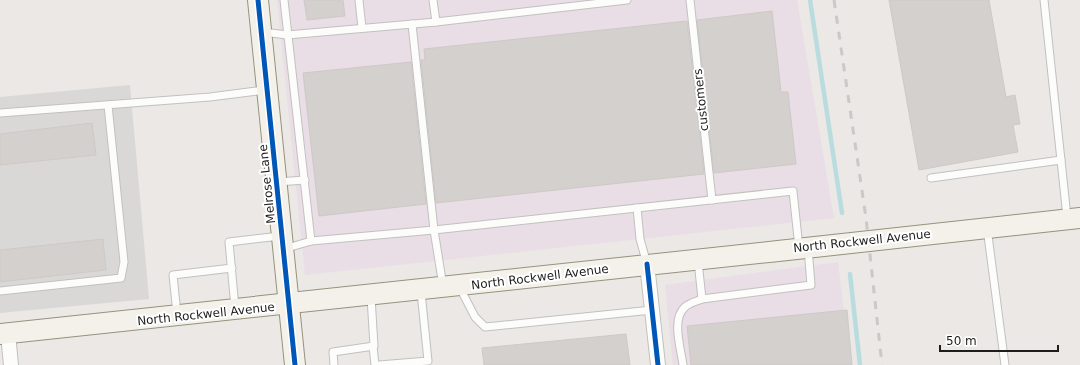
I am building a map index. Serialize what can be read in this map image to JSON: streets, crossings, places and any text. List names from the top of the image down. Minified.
{"streets":{"main road":["Melrose Lane","North Rockwell Avenue"],"lane":["customers"]},"crossings":[["Melrose Lane","North Rockwell Avenue"]],"scale_bar":"50 m"}
